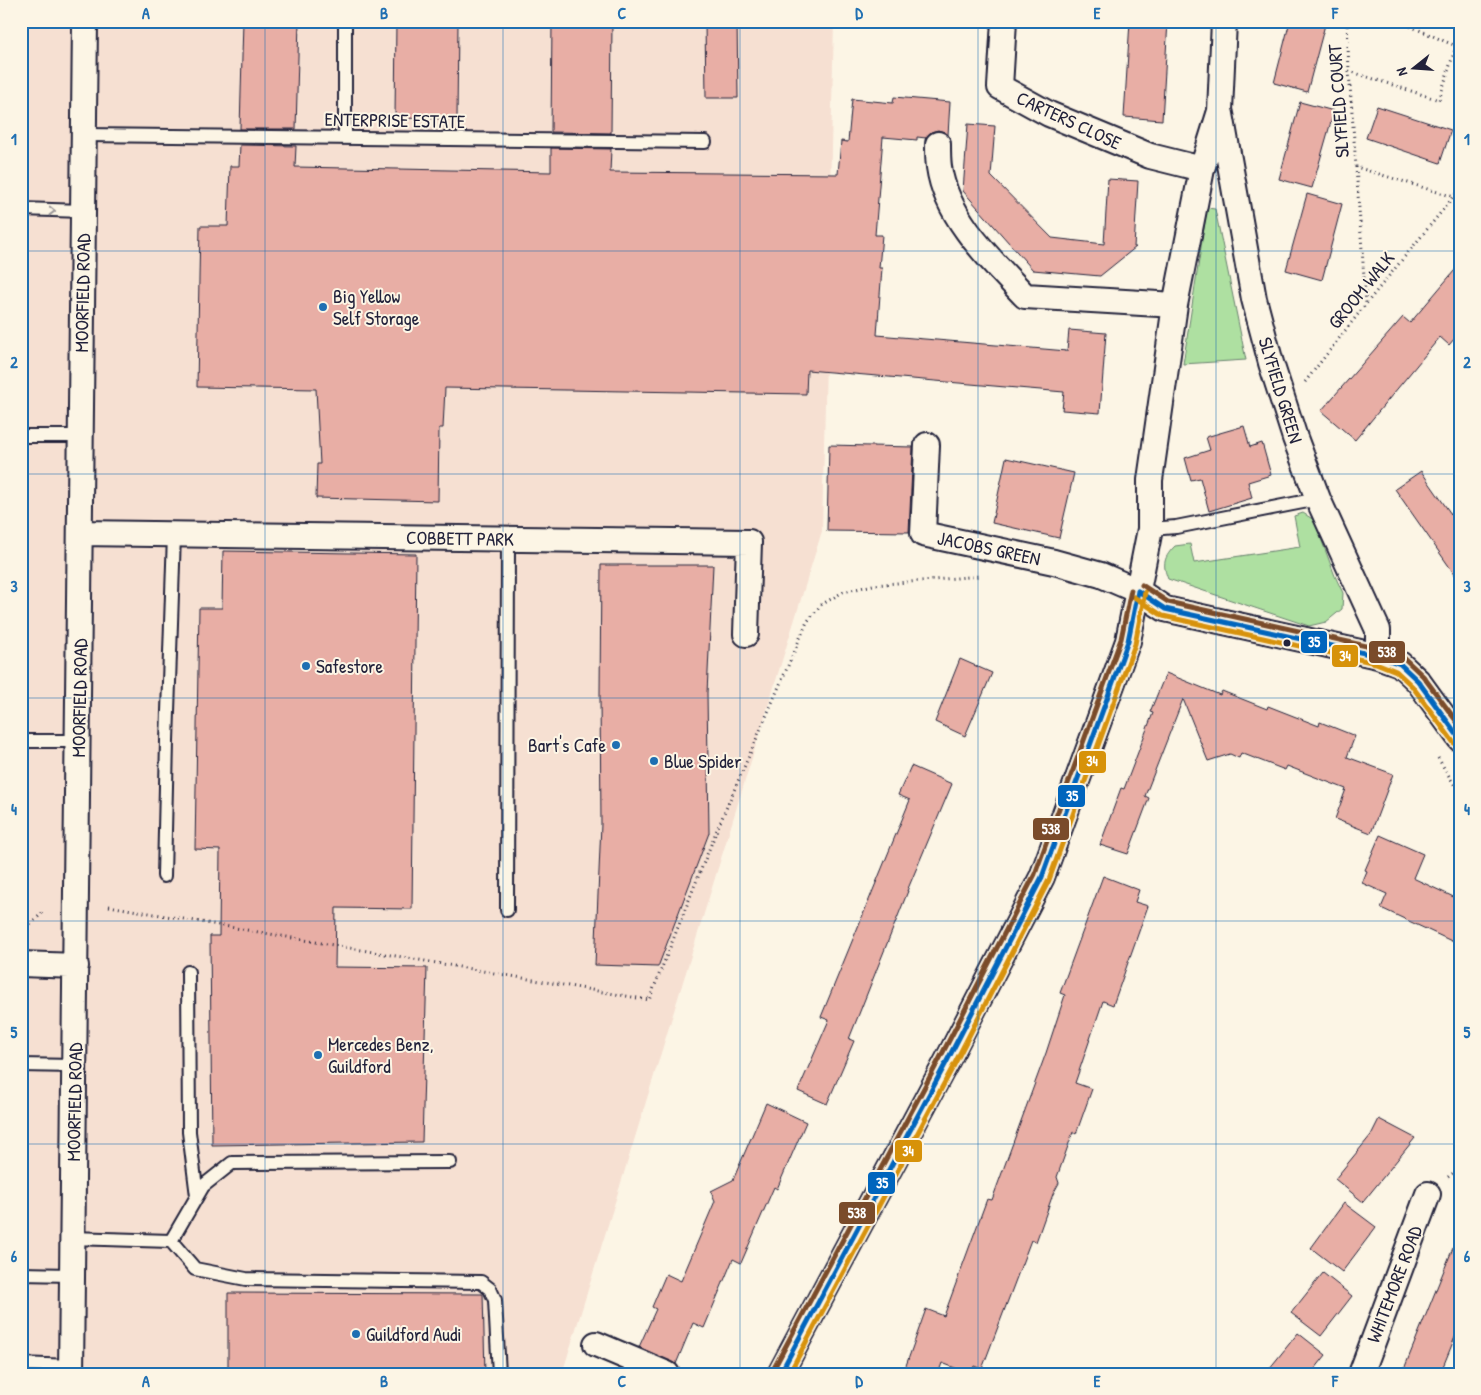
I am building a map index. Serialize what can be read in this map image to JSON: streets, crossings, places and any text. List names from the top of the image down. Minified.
{"streets":{"street":["CARTERS CLOSE","MOORFIELD ROAD","SLYFIELD GREEN","COBBETT PARK","JACOBS GREEN","WHITEMORE ROAD"],"lane":["ENTERPRISE ESTATE"],"path":["SLYFIELD COURT","GROOM WALK"]},"crossings":[["SLYFIELD COURT","GROOM WALK"],["ENTERPRISE ESTATE","MOORFIELD ROAD"],["CARTERS CLOSE","SLYFIELD GREEN"],["GROOM WALK","SLYFIELD GREEN"],["MOORFIELD ROAD","COBBETT PARK"],["SLYFIELD GREEN","JACOBS GREEN"]],"places":["Big Yellow Self Storage","Safestore","Bart's Cafe","Blue Spider","Mercedes Benz, Guildford","Guildford Audi"],"lines":["transit line 538","transit line 35","transit line 34"],"north":"left","grid":{"columns":["A","B","C","D","E","F"],"rows":["1","2","3","4","5","6"]}}
